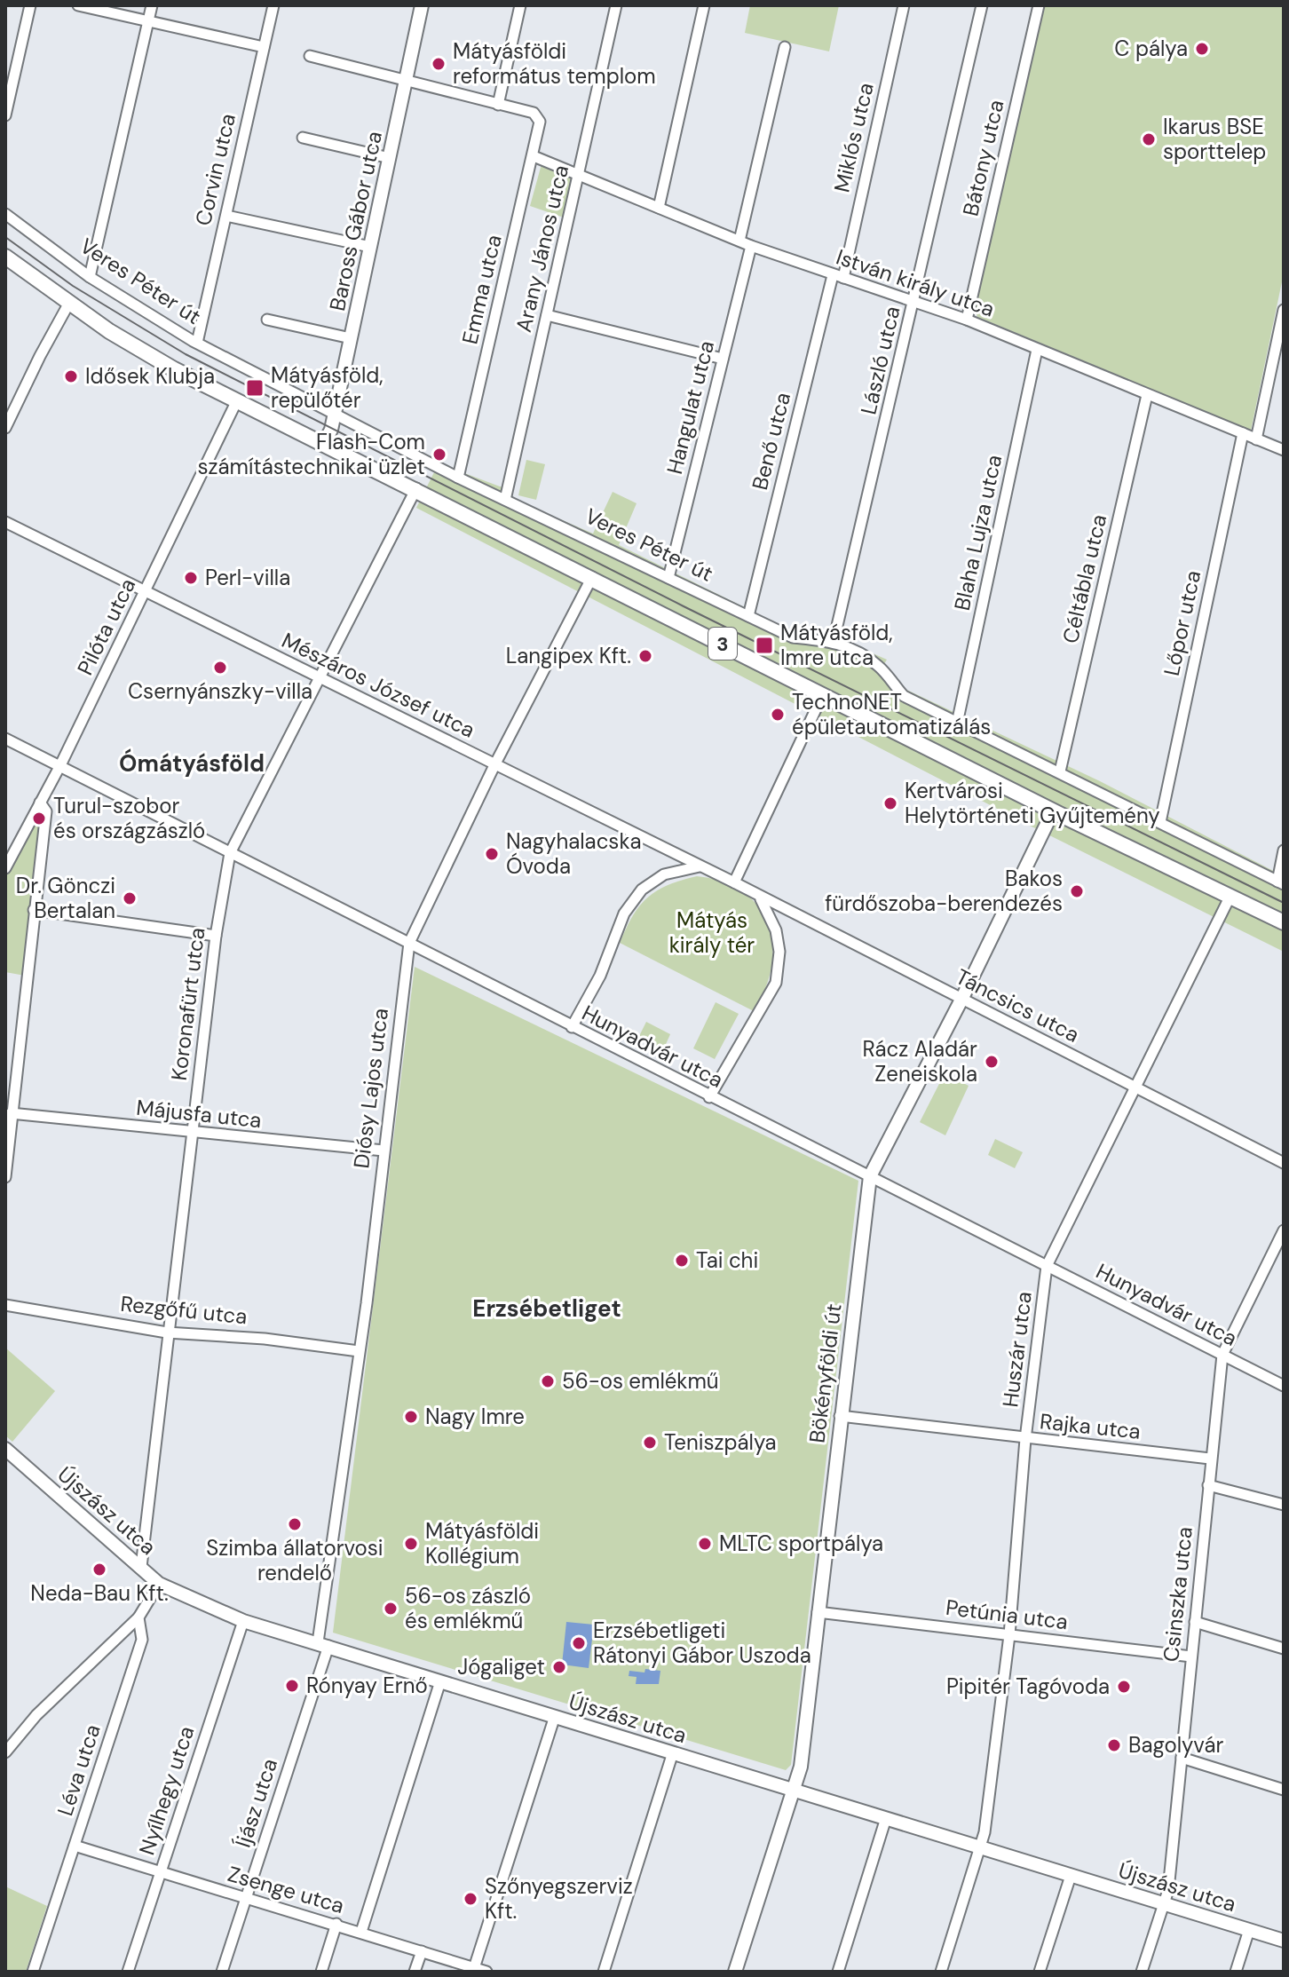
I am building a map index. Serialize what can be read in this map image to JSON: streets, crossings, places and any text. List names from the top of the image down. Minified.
{"streets":{"main road":["3"],"street":["Miklós utca","Bátony utca","Corvin utca","Baross Gábor utca","Arany János utca","Veres Péter út","István király utca","Emma utca","László utca","Hangulat utca","Benő utca","Blaha Lujza utca","Céltábla utca","Lőpor utca","Pilóta utca","Mészáros József utca","Koronafürt utca","Táncsics utca","Hunyadvár utca","Diósy Lajos utca","Májusfa utca","Rezgőfű utca","Huszár utca","Bökényföldi út","Rajka utca","Újszász utca","Csinszka utca","Petúnia utca","Léva utca","Nyílhegy utca","Íjász utca","Zsenge utca"]},"crossings":[["Miklós utca","István király utca"],["Miklós utca","Benő utca"],["Bátony utca","István király utca"],["Corvin utca","Veres Péter út"],["Baross Gábor utca","Veres Péter út"],["Baross Gábor utca","3"],["Arany János utca","Veres Péter út"],["Arany János utca","István király utca"],["Veres Péter út","Emma utca"],["Veres Péter út","László utca"],["Veres Péter út","Hangulat utca"],["Veres Péter út","Benő utca"],["Veres Péter út","Blaha Lujza utca"],["Veres Péter út","Céltábla utca"],["Veres Péter út","Lőpor utca"],["István király utca","Emma utca"],["István király utca","László utca"],["István király utca","Hangulat utca"],["István király utca","Benő utca"],["István király utca","Blaha Lujza utca"],["István király utca","Céltábla utca"],["István király utca","Lőpor utca"],["Pilóta utca","3"],["Pilóta utca","Mészáros József utca"],["Pilóta utca","Hunyadvár utca"],["3","Koronafürt utca"],["3","Diósy Lajos utca"],["3","Huszár utca"],["3","Bökényföldi út"],["Mészáros József utca","Koronafürt utca"],["Mészáros József utca","Táncsics utca"],["Mészáros József utca","Hunyadvár utca"],["Mészáros József utca","Diósy Lajos utca"],["Koronafürt utca","Hunyadvár utca"],["Koronafürt utca","Májusfa utca"],["Koronafürt utca","Rezgőfű utca"],["Koronafürt utca","Újszász utca"],["Táncsics utca","Hunyadvár utca"],["Táncsics utca","Huszár utca"],["Táncsics utca","Bökényföldi út"],["Hunyadvár utca","Diósy Lajos utca"],["Hunyadvár utca","Huszár utca"],["Hunyadvár utca","Bökényföldi út"],["Hunyadvár utca","Csinszka utca"],["Diósy Lajos utca","Májusfa utca"],["Diósy Lajos utca","Rezgőfű utca"],["Diósy Lajos utca","Újszász utca"],["Diósy Lajos utca","Íjász utca"],["Huszár utca","Rajka utca"],["Huszár utca","Újszász utca"],["Huszár utca","Petúnia utca"],["Bökényföldi út","Rajka utca"],["Bökényföldi út","Újszász utca"],["Bökényföldi út","Petúnia utca"],["Rajka utca","Csinszka utca"],["Újszász utca","Csinszka utca"],["Újszász utca","Nyílhegy utca"],["Újszász utca","Íjász utca"],["Csinszka utca","Petúnia utca"],["Léva utca","Zsenge utca"],["Nyílhegy utca","Zsenge utca"],["Íjász utca","Zsenge utca"]],"districts":["Ómátyásföld","Erzsébetliget"],"parks":["Mátyás király tér"],"places":{"other":["C pálya","Mátyásföldi református templom","Ikarus BSE sporttelep","Idősek Klubja","Flash-Com számítástechnikai üzlet","Perl-villa","Langipex Kft.","Csernyánszky-villa","TechnoNET épületautomatizálás","Kertvárosi Helytörténeti Gyűjtemény","Turul-szobor és országzászló","Nagyhalacska Óvoda","Bakos fürdőszoba-berendezés","Dr. Gönczi Bertalan","Rácz Aladár Zeneiskola","Tai chi","56-os emlékmű","Nagy Imre","Teniszpálya","Szimba állatorvosi rendelő","Mátyásföldi Kollégium","MLTC sportpálya","Neda-Bau Kft.","56-os zászló és emlékmű","Erzsébetligeti Rátonyi Gábor Uszoda","Jógaliget","Rónyay Ernő","Pipitér Tagóvoda","Bagolyvár","Szőnyegszerviz Kft."],"transit":["Mátyásföld, repülőtér","Mátyásföld, Imre utca"]}}
